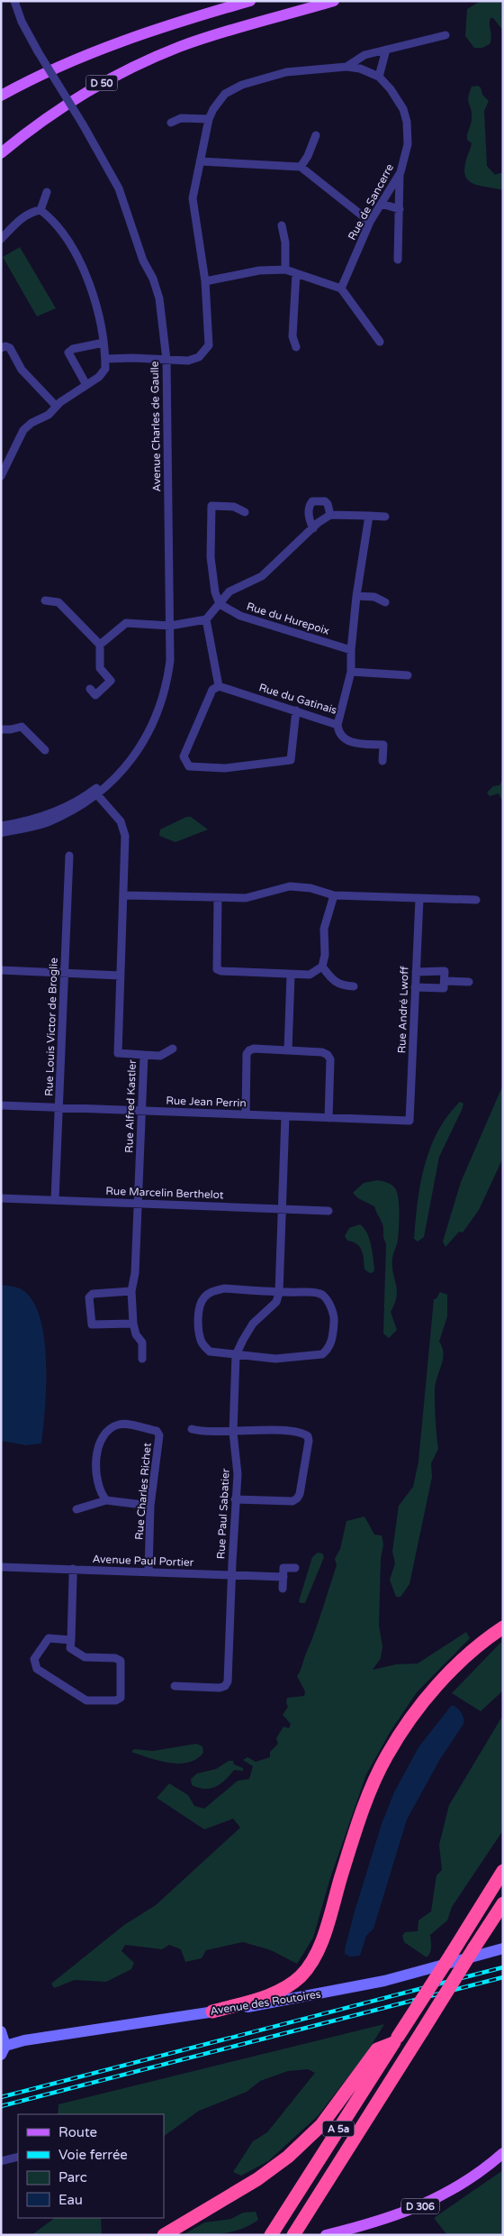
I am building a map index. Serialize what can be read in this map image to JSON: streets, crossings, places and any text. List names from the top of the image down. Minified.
{"streets":{"highway":["A 5a"],"main road":["D 50","D 306"],"street":["Rue de Sancerre","Avenue Charles de Gaulle","Rue du Hurepoix","Rue du Gatinais","Rue André Lwoff","Rue Louis Victor de Broglie","Rue Jean Perrin","Rue Alfred Kastler","Rue Marcelin Berthelot","Rue Charles Richet","Rue Paul Sabatier","Avenue Paul Portier","Avenue des Routoires"]},"crossings":[["Rue de Sancerre","Avenue Charles de Gaulle"],["Avenue Charles de Gaulle","Rue Alfred Kastler"],["Rue du Hurepoix","Rue du Gatinais"],["Rue André Lwoff","Rue Jean Perrin"],["Rue Louis Victor de Broglie","Rue Jean Perrin"],["Rue Louis Victor de Broglie","Rue Marcelin Berthelot"],["Rue Jean Perrin","Rue Alfred Kastler"],["Rue Alfred Kastler","Rue Marcelin Berthelot"],["Rue Charles Richet","Avenue Paul Portier"],["Rue Paul Sabatier","Avenue Paul Portier"]],"legend":["Route","Voie ferrée","Parc","Eau"]}
